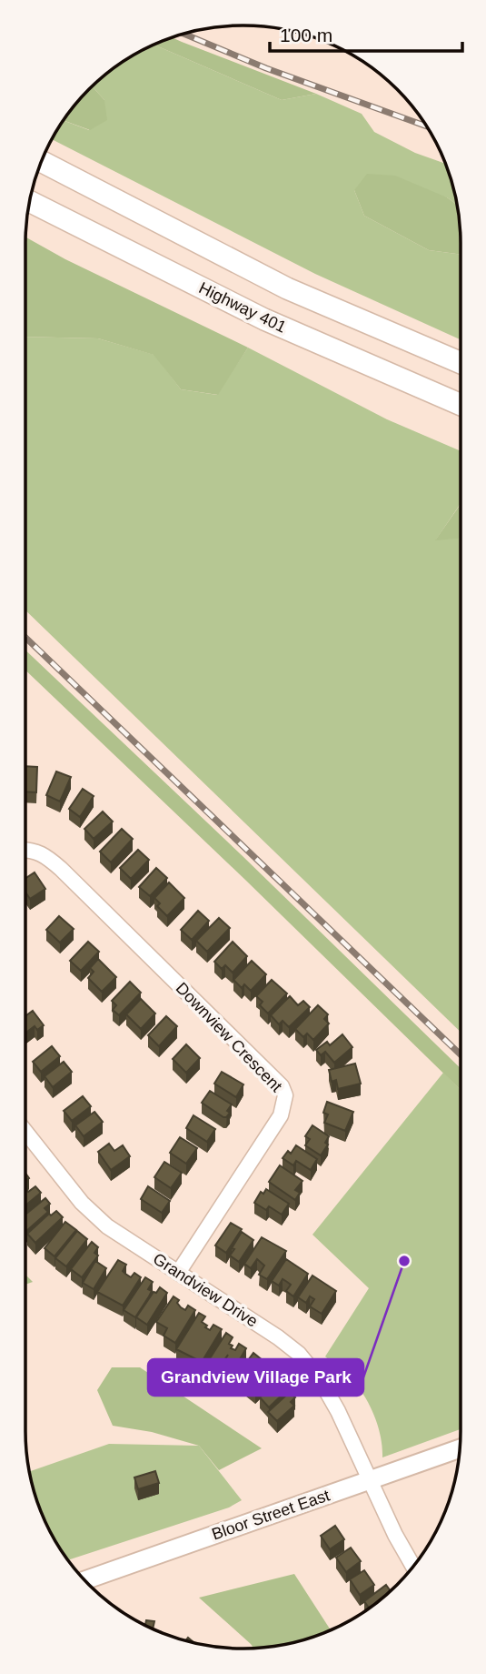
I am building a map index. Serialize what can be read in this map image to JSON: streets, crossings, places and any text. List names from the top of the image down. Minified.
{"streets":{"highway":["Highway 401"],"main road":["Bloor Street East"],"street":["Downview Crescent","Grandview Drive"]},"crossings":[["Downview Crescent","Grandview Drive"],["Grandview Drive","Bloor Street East"]],"places":["Grandview Village Park"],"scale_bar":"100 m"}
